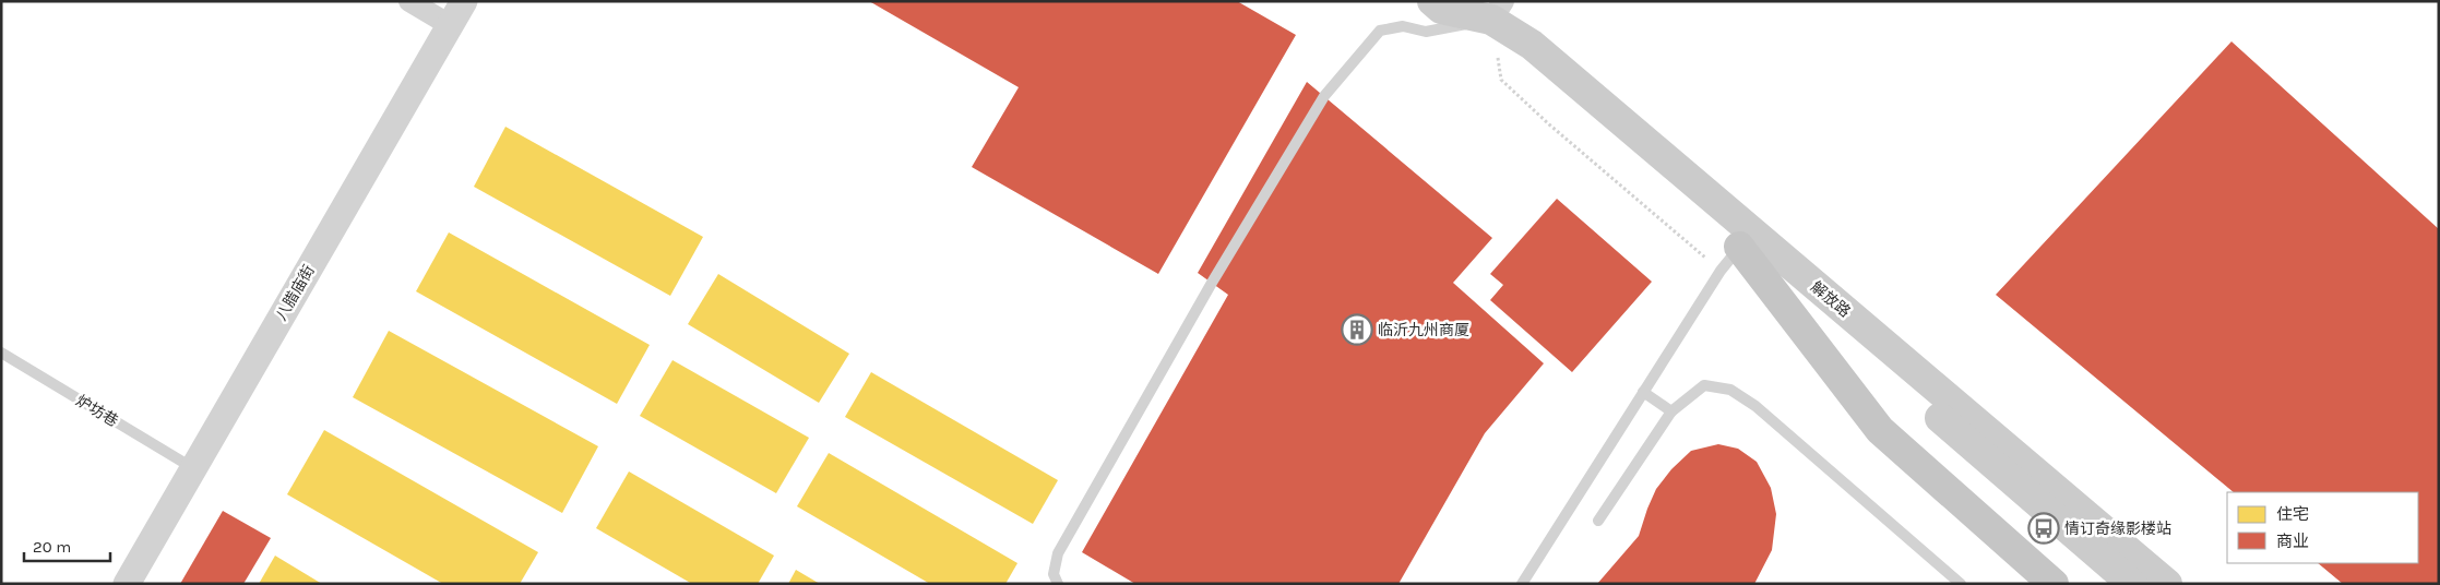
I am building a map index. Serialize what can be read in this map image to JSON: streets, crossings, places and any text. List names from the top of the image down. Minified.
{"streets":{"main road":["解放路"],"street":["八腊庙街"],"lane":["炉坊巷"]},"crossings":[["八腊庙街","炉坊巷"]],"places":{"building":["临沂九州商厦"],"bus stop":["情订奇缘影楼站"]},"legend":["住宅","商业"],"scale_bar":"20 m"}
